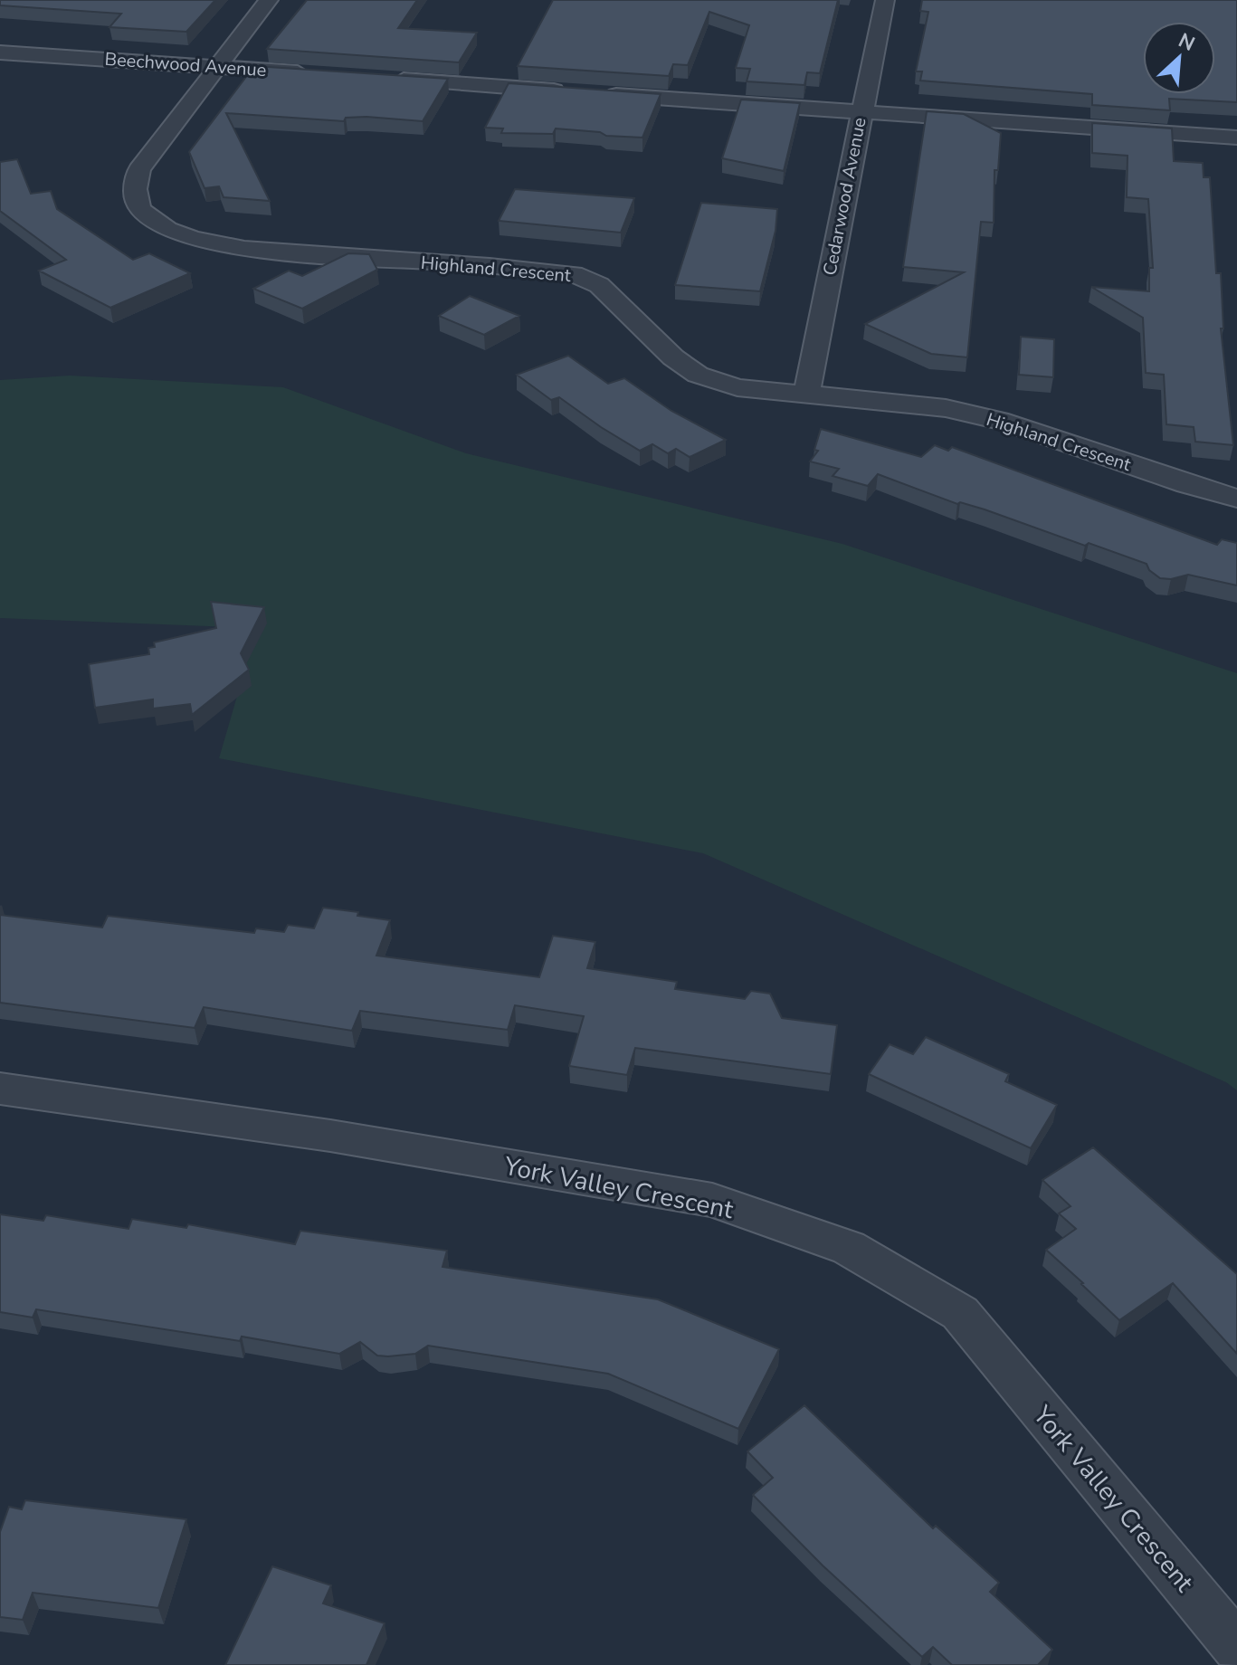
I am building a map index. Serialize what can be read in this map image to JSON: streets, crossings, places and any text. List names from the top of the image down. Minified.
{"streets":{"street":["Beechwood Avenue","Cedarwood Avenue","Highland Crescent","York Valley Crescent"]},"crossings":[["Beechwood Avenue","Highland Crescent"],["Cedarwood Avenue","Highland Crescent"]],"north":"top right"}
